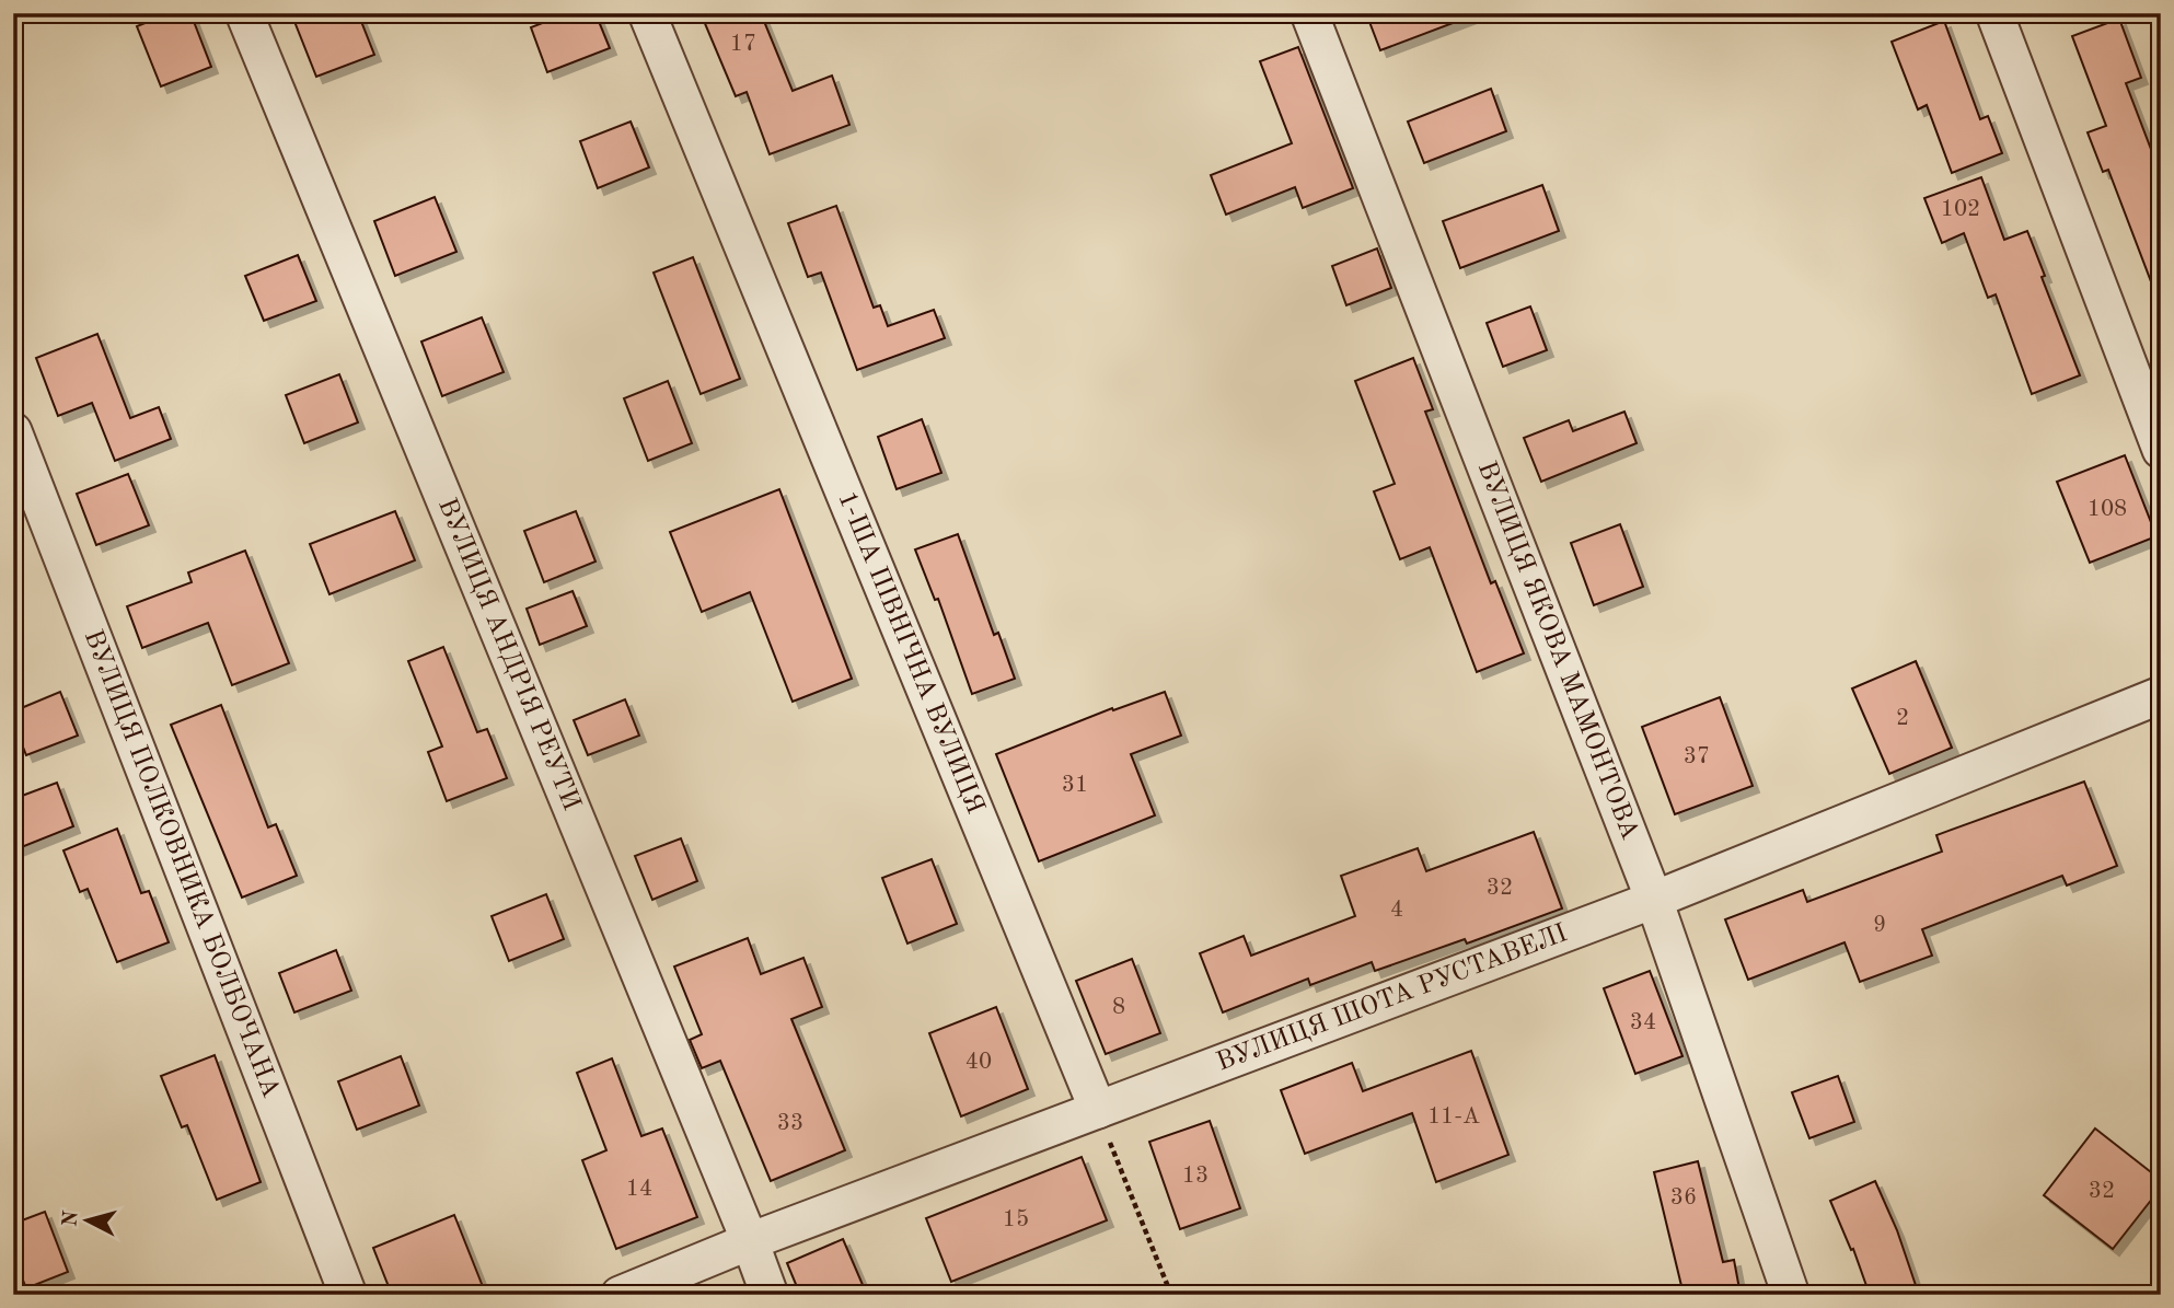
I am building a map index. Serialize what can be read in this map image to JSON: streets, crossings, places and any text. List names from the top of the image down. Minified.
{"streets":{"street":["ВУЛИЦЯ ЯКОВА МАМОНТОВА","ВУЛИЦЯ АНДРІЯ РЕУТИ","1-ША ПІВНІЧНА ВУЛИЦЯ","ВУЛИЦЯ ПОЛКОВНИКА БОЛБОЧАНА","ВУЛИЦЯ ШОТА РУСТАВЕЛІ"]},"crossings":[["ВУЛИЦЯ ЯКОВА МАМОНТОВА","ВУЛИЦЯ ШОТА РУСТАВЕЛІ"],["ВУЛИЦЯ АНДРІЯ РЕУТИ","ВУЛИЦЯ ШОТА РУСТАВЕЛІ"],["1-ША ПІВНІЧНА ВУЛИЦЯ","ВУЛИЦЯ ШОТА РУСТАВЕЛІ"]],"house_numbers":["17","102","108","2","37","31","32","4","9","8","34","40","11-А","33","13","14","32","36","15"],"north":"left"}
